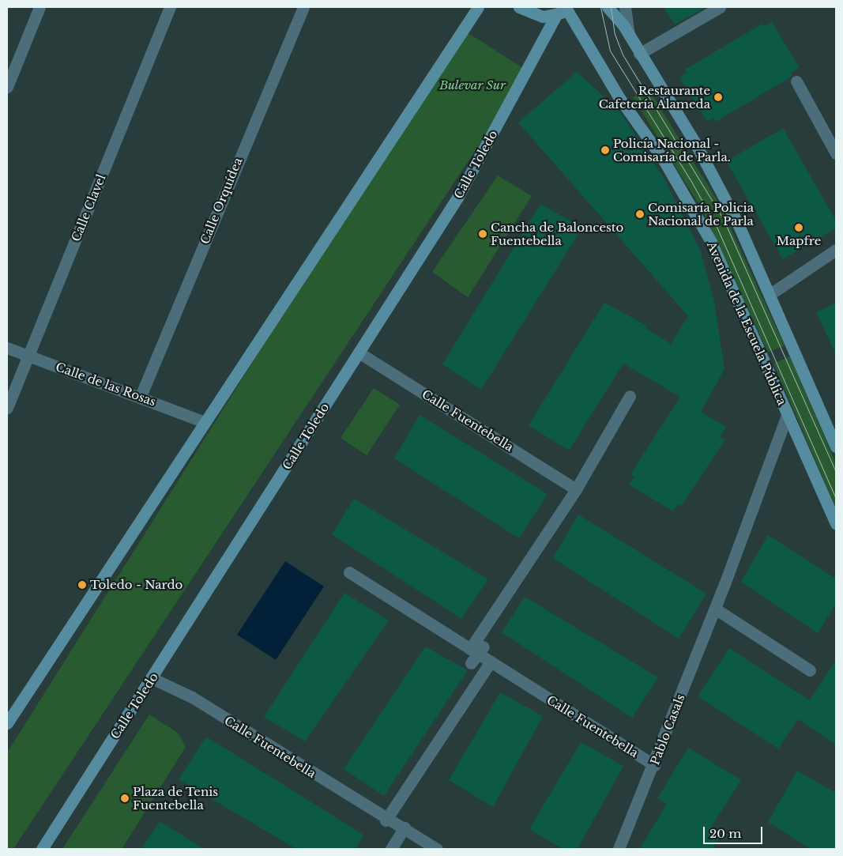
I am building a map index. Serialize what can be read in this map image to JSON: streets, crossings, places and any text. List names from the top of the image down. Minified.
{"streets":{"street":["Calle Toledo","Calle Orquídea","Calle Clavel","Avenida de la Escuela Pública","Calle de las Rosas","Calle Fuentebella","Pablo Casals"]},"crossings":[["Calle Toledo","Avenida de la Escuela Pública"],["Calle Toledo","Calle Fuentebella"],["Calle Orquídea","Calle de las Rosas"],["Calle Clavel","Calle de las Rosas"],["Avenida de la Escuela Pública","Pablo Casals"],["Calle Fuentebella","Pablo Casals"]],"parks":["Bulevar Sur"],"places":["Restaurante Cafetería Alameda","Policía Nacional - Comisaría de Parla.","Comisaría Policia Nacional de Parla","Mapfre","Cancha de Baloncesto Fuentebella","Toledo - Nardo","Plaza de Tenis Fuentebella"],"scale_bar":"20 m"}
